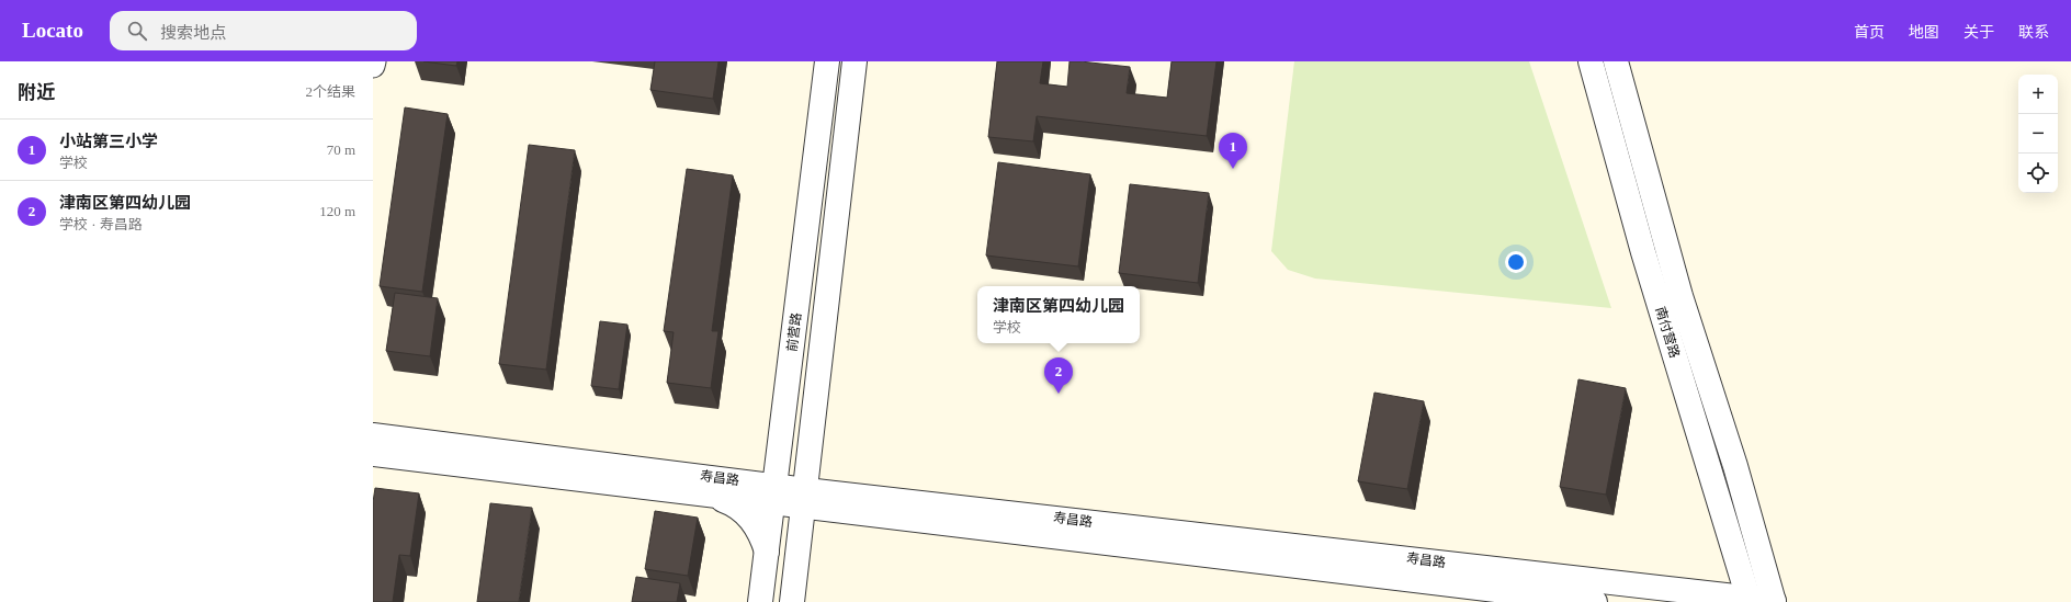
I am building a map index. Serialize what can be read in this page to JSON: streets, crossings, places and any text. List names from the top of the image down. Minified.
{"streets":{"street":["前营路","南付营路","寿昌路"]},"crossings":[["前营路","寿昌路"],["南付营路","寿昌路"]],"page":{"header":"Locato","search":"搜索地点","nav":["首页","地图","关于","联系"],"heading":["附近","2个结果"],"map_buttons":["+","−"],"list":[{"mark":"1","name":"小站第三小学","note":"学校","value":"70 m"},{"mark":"2","name":"津南区第四幼儿园","note":"学校 · 寿昌路","value":"120 m"}],"pins":["1","2"],"popup":["津南区第四幼儿园","学校"]}}
